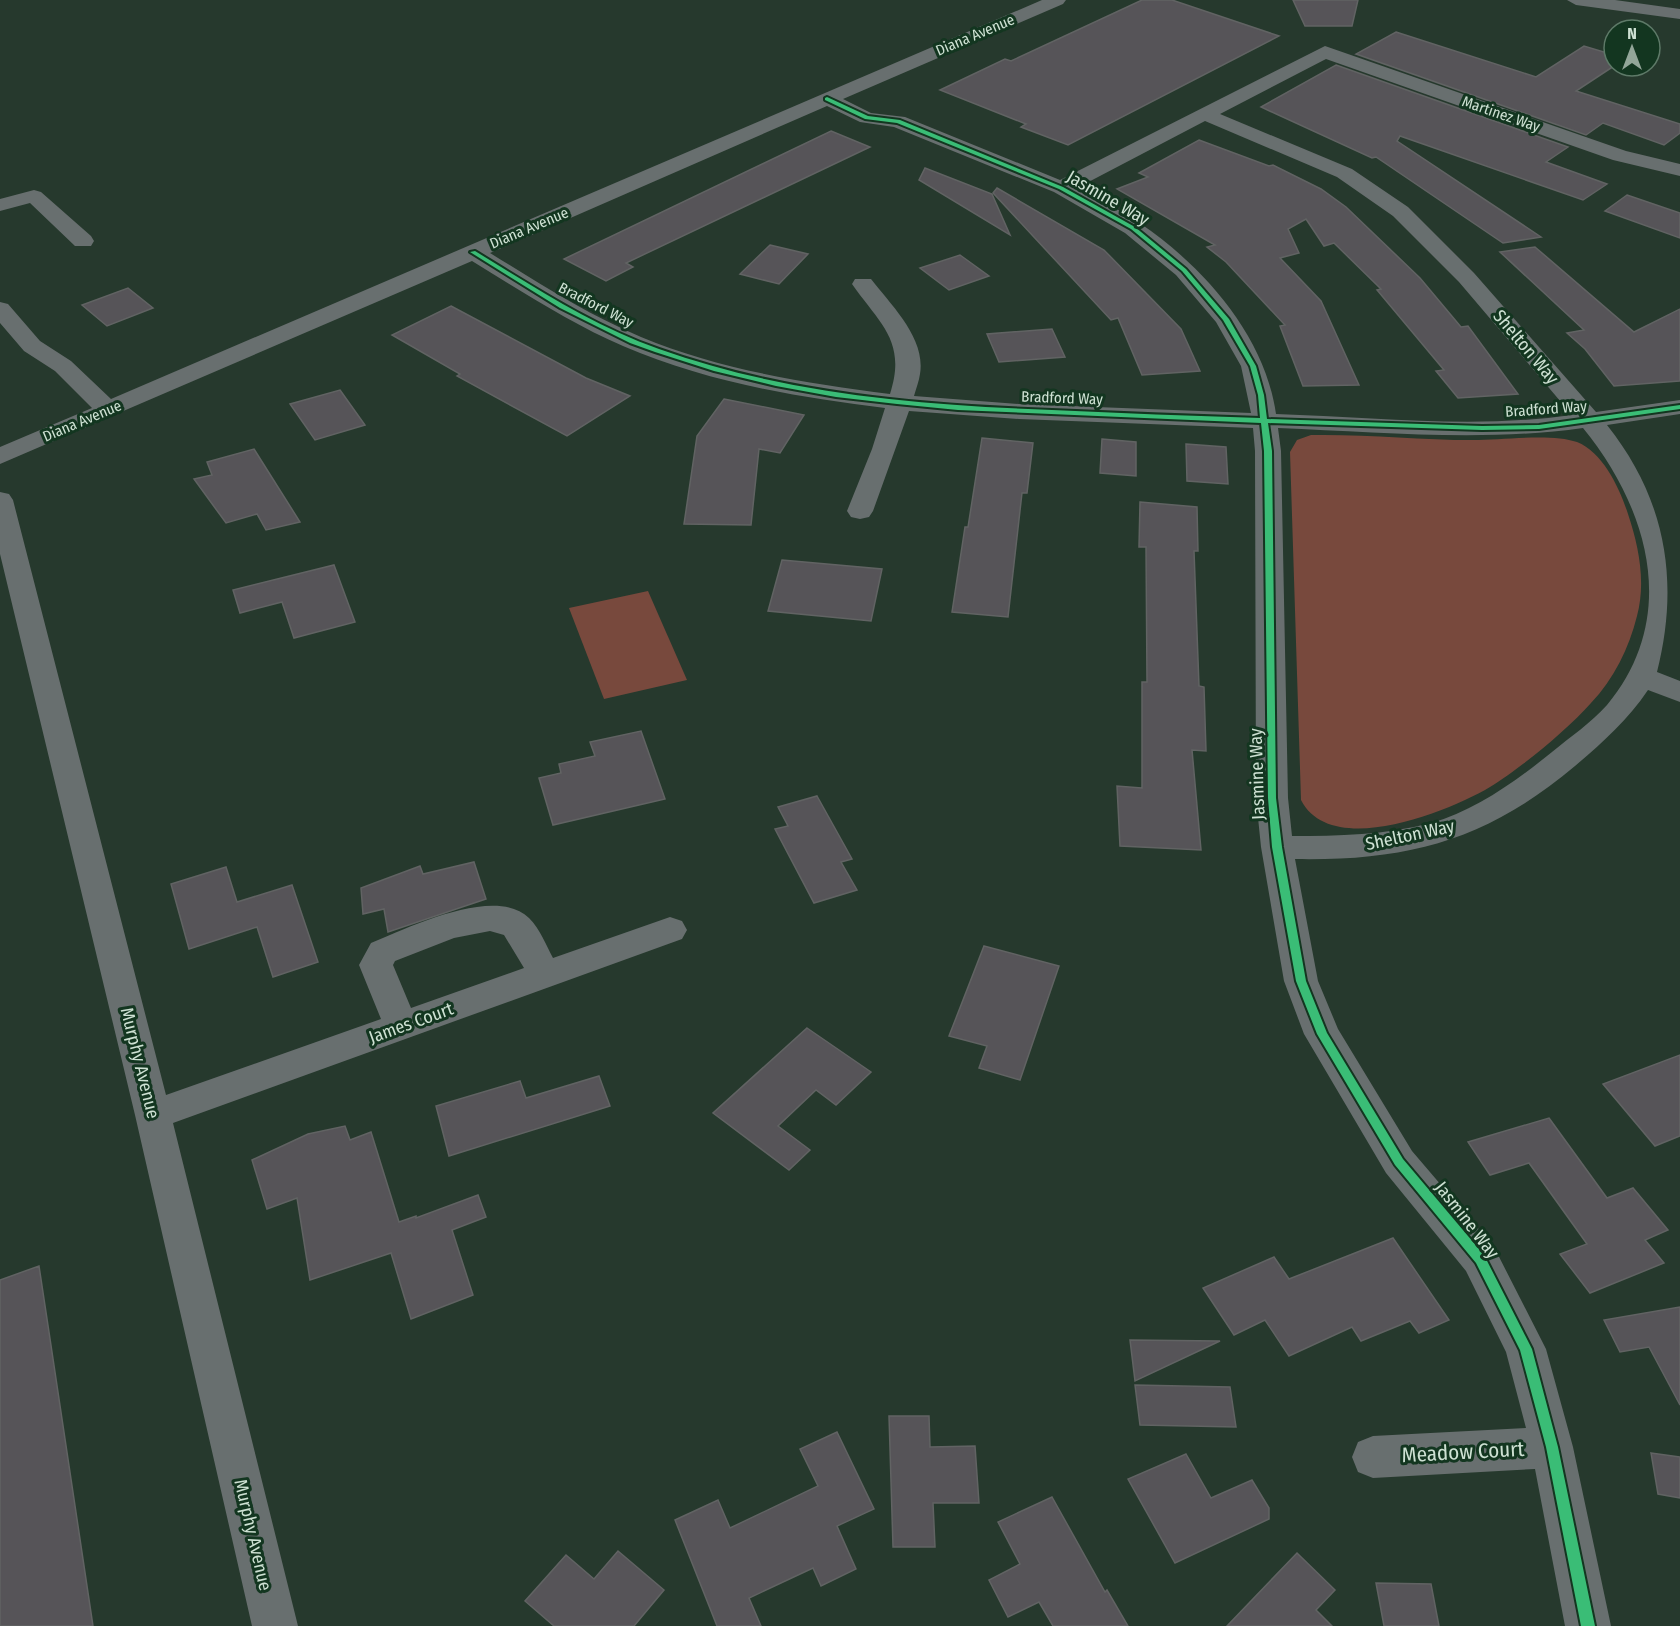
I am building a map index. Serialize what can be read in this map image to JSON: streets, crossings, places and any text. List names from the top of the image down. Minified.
{"streets":{"street":["Diana Avenue","Martinez Way","Jasmine Way","Bradford Way","Shelton Way","James Court","Murphy Avenue","Meadow Court"]},"crossings":[["Diana Avenue","Jasmine Way"],["Diana Avenue","Bradford Way"],["Martinez Way","Shelton Way"],["Jasmine Way","Bradford Way"],["Jasmine Way","Shelton Way"],["Jasmine Way","Meadow Court"],["Bradford Way","Shelton Way"],["James Court","Murphy Avenue"]],"north":"top"}
